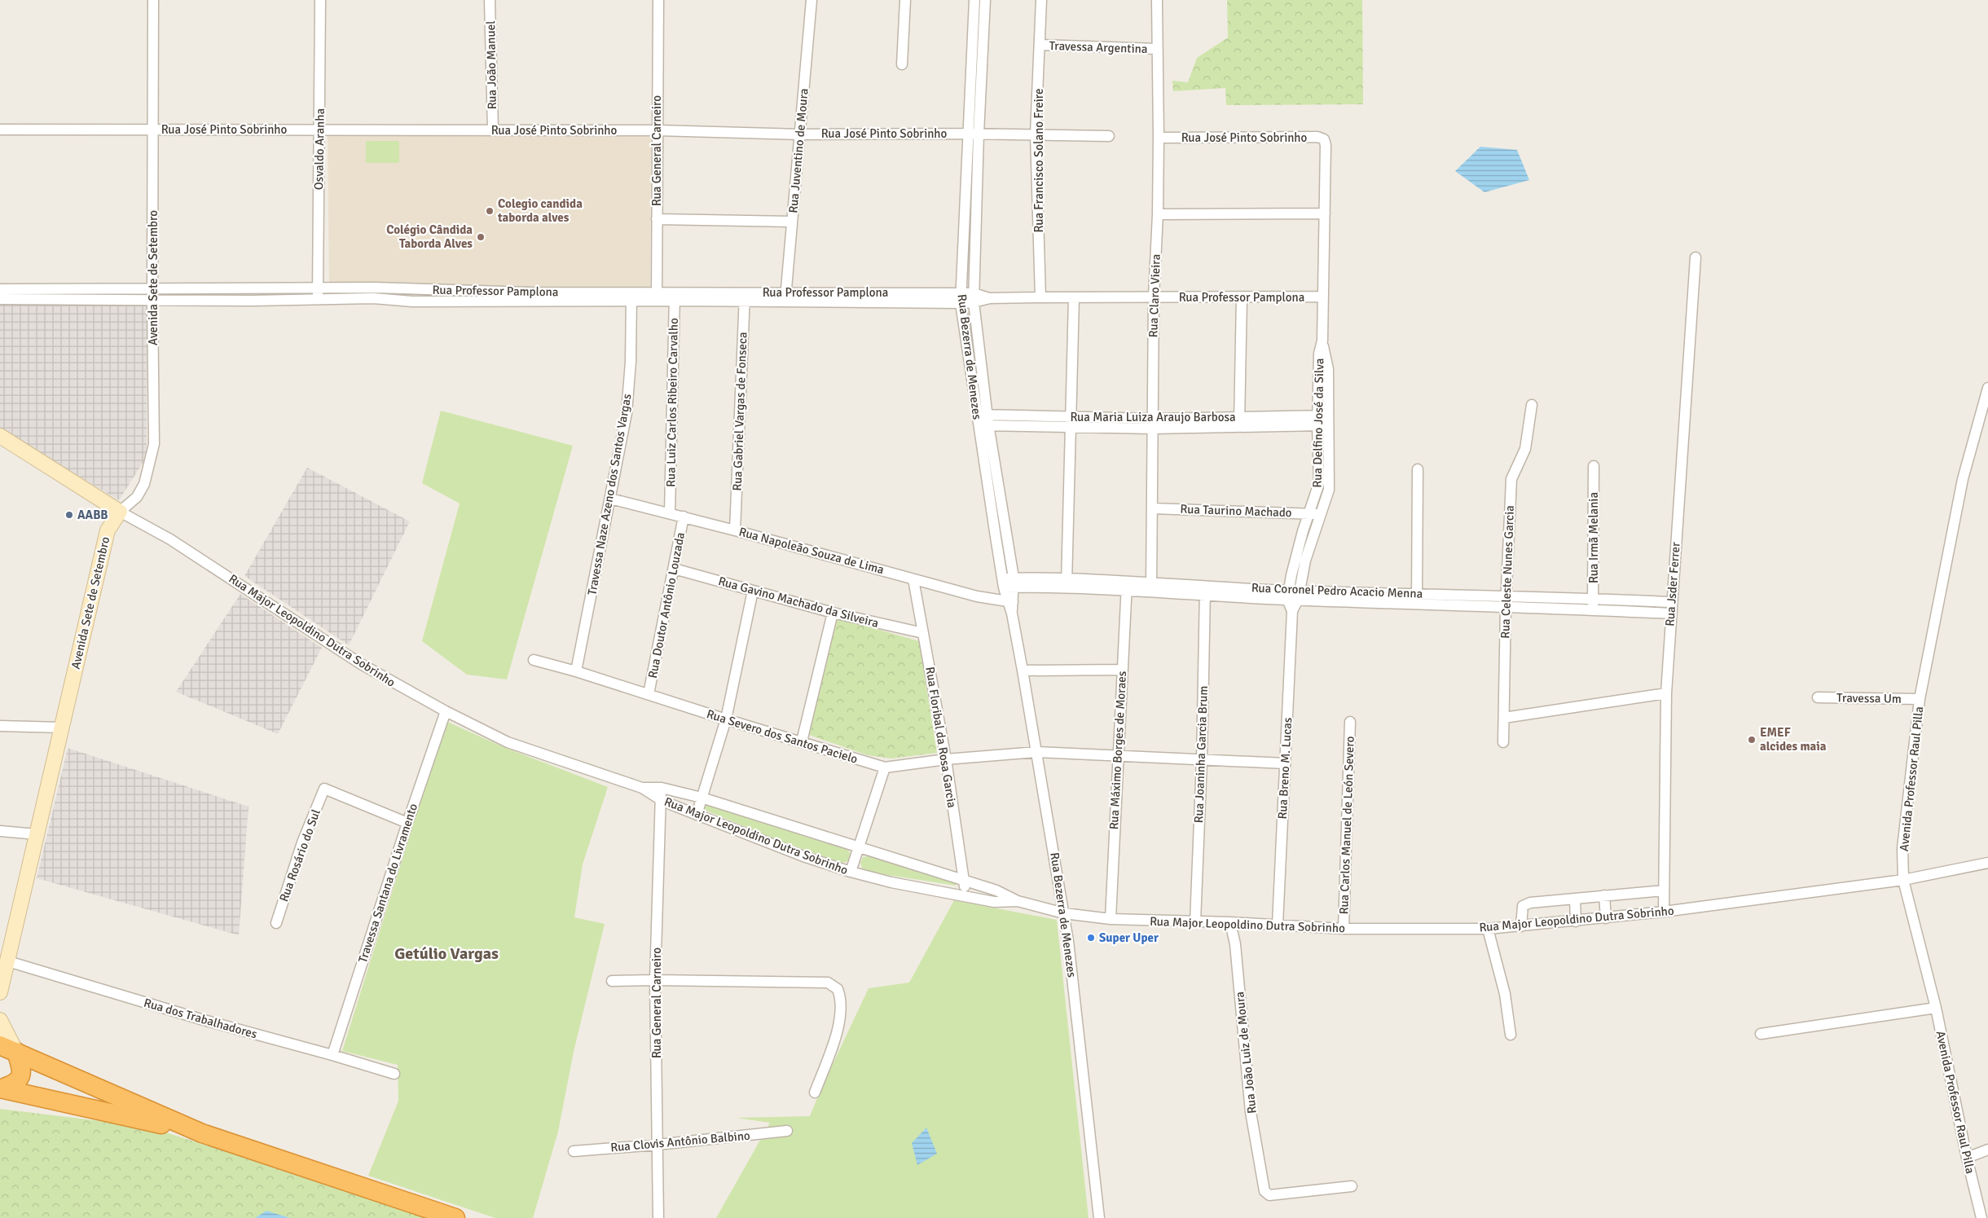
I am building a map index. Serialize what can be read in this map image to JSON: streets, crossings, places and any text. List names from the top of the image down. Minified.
{"streets":{"street":["Travessa Argentina","Rua João Manuel","Rua José Pinto Sobrinho","Osvaldo Aranha","Rua General Carneiro","Rua Juventino de Moura","Rua Francisco Solano Freire","Avenida Sete de Setembro","Rua Professor Pamplona","Rua Claro Vieira","Rua Bezerra de Menezes","Rua Luiz Carlos Ribeiro Carvalho","Rua Gabriel Vargas de Fonseca","Rua Maria Luiza Araujo Barbosa","Rua Delfino José da Silva","Travessa Naze Azeno dos Santos Vargas","Rua Taurino Machado","Rua Irmã Melania","Rua Napoleão Souza de Lima","Rua Celeste Nunes Garcia","Rua Jsder Ferrer","Rua Coronel Pedro Acacio Menna","Rua Gavino Machado da Silveira","Rua Doutor Antônio Louzada","Rua Major Leopoldino Dutra Sobrinho","Travessa Um","Rua Severo dos Santos Pacielo","Rua Floribal da Rosa Garcia","Rua Máximo Borges de Moraes","Rua Joaninha Garcia Brum","Rua Breno M. Lucas","Avenida Professor Raul Pilla","Rua Carlos Manuel de León Severo","Rua Rosário do Sul","Travessa Santana do Livramento","Rua dos Trabalhadores","Rua João Luiz de Moura","Rua Clovis Antônio Balbino"]},"crossings":[["Travessa Argentina","Rua Francisco Solano Freire"],["Travessa Argentina","Rua Claro Vieira"],["Rua João Manuel","Rua José Pinto Sobrinho"],["Rua José Pinto Sobrinho","Osvaldo Aranha"],["Rua José Pinto Sobrinho","Rua General Carneiro"],["Rua José Pinto Sobrinho","Rua Juventino de Moura"],["Rua José Pinto Sobrinho","Rua Francisco Solano Freire"],["Rua José Pinto Sobrinho","Avenida Sete de Setembro"],["Rua José Pinto Sobrinho","Rua Claro Vieira"],["Rua José Pinto Sobrinho","Rua Bezerra de Menezes"],["Rua José Pinto Sobrinho","Rua Delfino José da Silva"],["Osvaldo Aranha","Rua Professor Pamplona"],["Rua General Carneiro","Rua Professor Pamplona"],["Rua General Carneiro","Rua Major Leopoldino Dutra Sobrinho"],["Rua General Carneiro","Rua Clovis Antônio Balbino"],["Rua Juventino de Moura","Rua Professor Pamplona"],["Rua Francisco Solano Freire","Rua Professor Pamplona"],["Avenida Sete de Setembro","Rua Professor Pamplona"],["Avenida Sete de Setembro","Rua Major Leopoldino Dutra Sobrinho"],["Avenida Sete de Setembro","Rua dos Trabalhadores"],["Rua Professor Pamplona","Rua Claro Vieira"],["Rua Professor Pamplona","Rua Bezerra de Menezes"],["Rua Professor Pamplona","Rua Luiz Carlos Ribeiro Carvalho"],["Rua Professor Pamplona","Rua Gabriel Vargas de Fonseca"],["Rua Professor Pamplona","Rua Delfino José da Silva"],["Rua Professor Pamplona","Travessa Naze Azeno dos Santos Vargas"],["Rua Claro Vieira","Rua Maria Luiza Araujo Barbosa"],["Rua Claro Vieira","Rua Taurino Machado"],["Rua Claro Vieira","Rua Coronel Pedro Acacio Menna"],["Rua Bezerra de Menezes","Rua Maria Luiza Araujo Barbosa"],["Rua Bezerra de Menezes","Rua Napoleão Souza de Lima"],["Rua Bezerra de Menezes","Rua Coronel Pedro Acacio Menna"],["Rua Bezerra de Menezes","Rua Major Leopoldino Dutra Sobrinho"],["Rua Bezerra de Menezes","Rua Severo dos Santos Pacielo"],["Rua Luiz Carlos Ribeiro Carvalho","Rua Napoleão Souza de Lima"],["Rua Gabriel Vargas de Fonseca","Rua Napoleão Souza de Lima"],["Rua Maria Luiza Araujo Barbosa","Rua Delfino José da Silva"],["Rua Delfino José da Silva","Rua Taurino Machado"],["Rua Delfino José da Silva","Rua Coronel Pedro Acacio Menna"],["Rua Delfino José da Silva","Rua Breno M. Lucas"],["Travessa Naze Azeno dos Santos Vargas","Rua Napoleão Souza de Lima"],["Travessa Naze Azeno dos Santos Vargas","Rua Severo dos Santos Pacielo"],["Rua Irmã Melania","Rua Coronel Pedro Acacio Menna"],["Rua Napoleão Souza de Lima","Rua Doutor Antônio Louzada"],["Rua Napoleão Souza de Lima","Rua Floribal da Rosa Garcia"],["Rua Celeste Nunes Garcia","Rua Coronel Pedro Acacio Menna"],["Rua Jsder Ferrer","Rua Coronel Pedro Acacio Menna"],["Rua Jsder Ferrer","Rua Major Leopoldino Dutra Sobrinho"],["Rua Coronel Pedro Acacio Menna","Rua Máximo Borges de Moraes"],["Rua Coronel Pedro Acacio Menna","Rua Joaninha Garcia Brum"],["Rua Coronel Pedro Acacio Menna","Rua Breno M. Lucas"],["Rua Gavino Machado da Silveira","Rua Doutor Antônio Louzada"],["Rua Gavino Machado da Silveira","Rua Floribal da Rosa Garcia"],["Rua Doutor Antônio Louzada","Rua Severo dos Santos Pacielo"],["Rua Major Leopoldino Dutra Sobrinho","Rua Floribal da Rosa Garcia"],["Rua Major Leopoldino Dutra Sobrinho","Rua Máximo Borges de Moraes"],["Rua Major Leopoldino Dutra Sobrinho","Rua Joaninha Garcia Brum"],["Rua Major Leopoldino Dutra Sobrinho","Rua Breno M. Lucas"],["Rua Major Leopoldino Dutra Sobrinho","Avenida Professor Raul Pilla"],["Rua Major Leopoldino Dutra Sobrinho","Rua Carlos Manuel de León Severo"],["Rua Major Leopoldino Dutra Sobrinho","Travessa Santana do Livramento"],["Rua Major Leopoldino Dutra Sobrinho","Rua João Luiz de Moura"],["Travessa Um","Avenida Professor Raul Pilla"],["Rua Severo dos Santos Pacielo","Rua Floribal da Rosa Garcia"],["Rua Severo dos Santos Pacielo","Rua Máximo Borges de Moraes"],["Rua Severo dos Santos Pacielo","Rua Joaninha Garcia Brum"],["Rua Severo dos Santos Pacielo","Rua Breno M. Lucas"],["Rua Rosário do Sul","Travessa Santana do Livramento"],["Travessa Santana do Livramento","Rua dos Trabalhadores"]],"districts":["Getúlio Vargas"],"places":["Colegio candida taborda alves","Colégio Cândida Taborda Alves","AABB","EMEF alcides maia","Super Uper"]}
